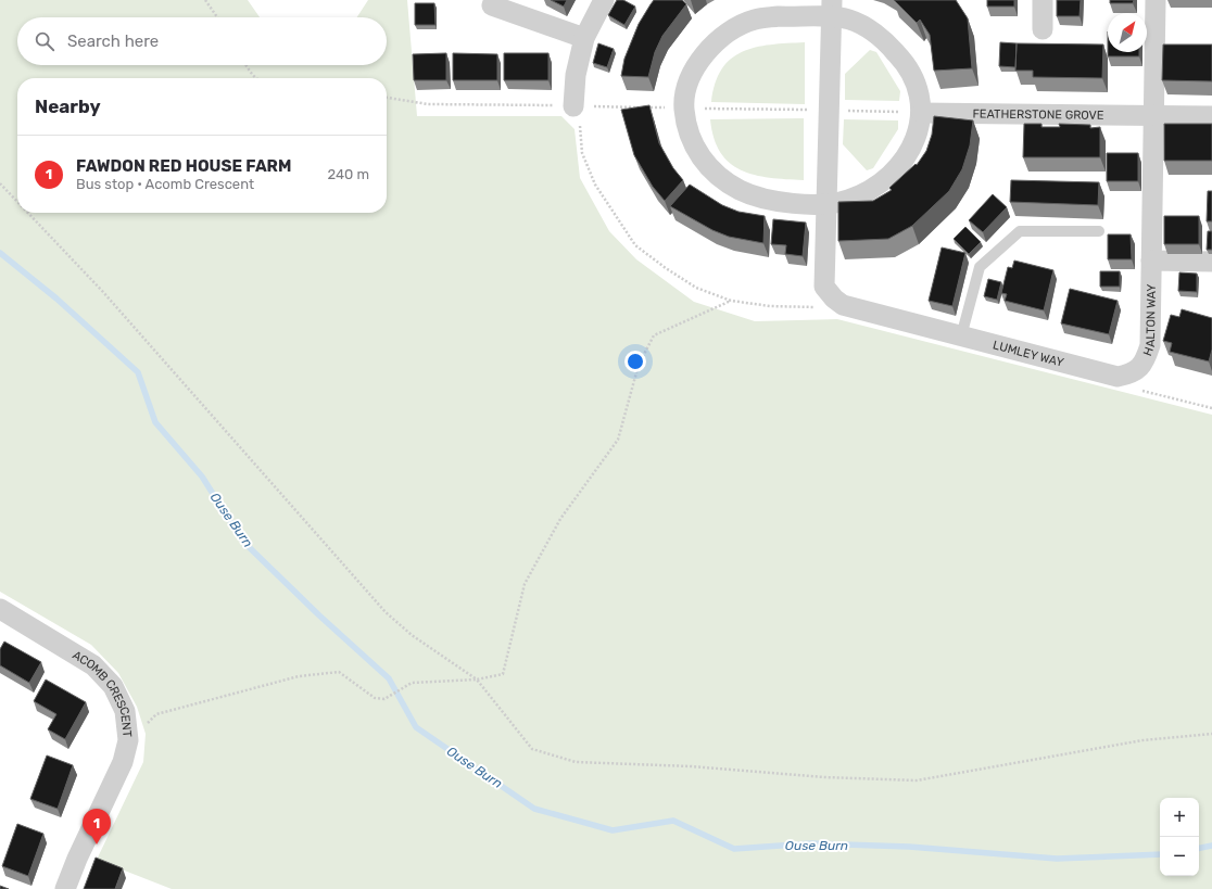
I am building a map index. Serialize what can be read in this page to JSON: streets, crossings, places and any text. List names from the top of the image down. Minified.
{"streets":{"street":["FEATHERSTONE GROVE","HALTON WAY","LUMLEY WAY","ACOMB CRESCENT"]},"crossings":[["FEATHERSTONE GROVE","HALTON WAY"],["HALTON WAY","LUMLEY WAY"]],"water":["Ouse Burn"],"north":"top right","page":{"search":"Search here","heading":"Nearby","list":[{"mark":"1","name":"FAWDON RED HOUSE FARM","note":"Bus stop · Acomb Crescent","value":"240 m"}],"map_buttons":["+","−"],"pins":"1"}}
